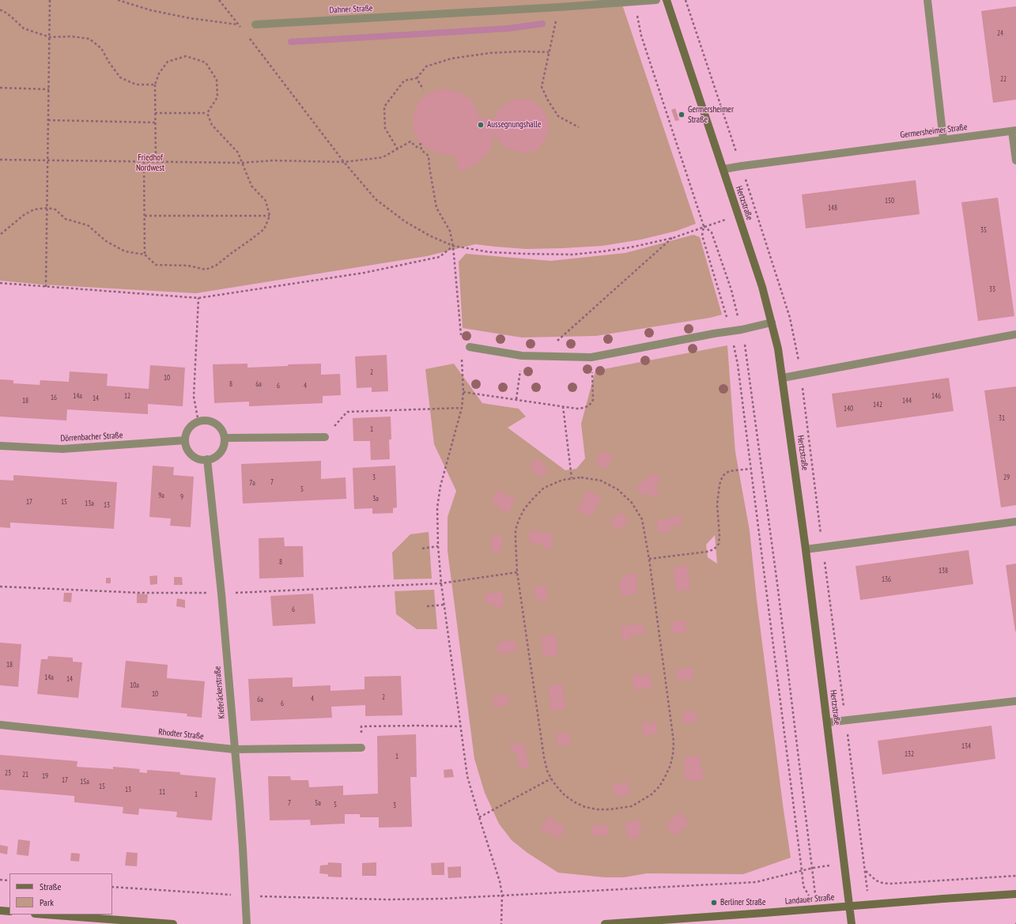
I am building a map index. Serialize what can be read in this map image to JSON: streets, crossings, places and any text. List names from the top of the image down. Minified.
{"streets":{"main road":["Hertzstraße","Landauer Straße"],"street":["Dahner Straße","Germersheimer Straße","Dörrenbacher Straße","Kieferäckerstraße","Rhodter Straße"]},"crossings":[["Germersheimer Straße","Hertzstraße"],["Hertzstraße","Landauer Straße"],["Dörrenbacher Straße","Kieferäckerstraße"],["Kieferäckerstraße","Rhodter Straße"]],"parks":["Friedhof Nordwest"],"places":["Germersheimer Straße","Aussegnungshalle","Berliner Straße"],"house_numbers":["24","22","150","148","35","33","2","10","8","6a","6","4","14a","12","146","16","14","18","144","142","140","31","1","3","29","7","7a","5","9a","9","3a","17","15","13a","13","8","138","136","6","18","14a","14","10a","10","2","4","6a","6","134","132","1","23","21","19","17","15a","15","13","11","1","7","5a","5","3"],"legend":["Straße","Park"]}
